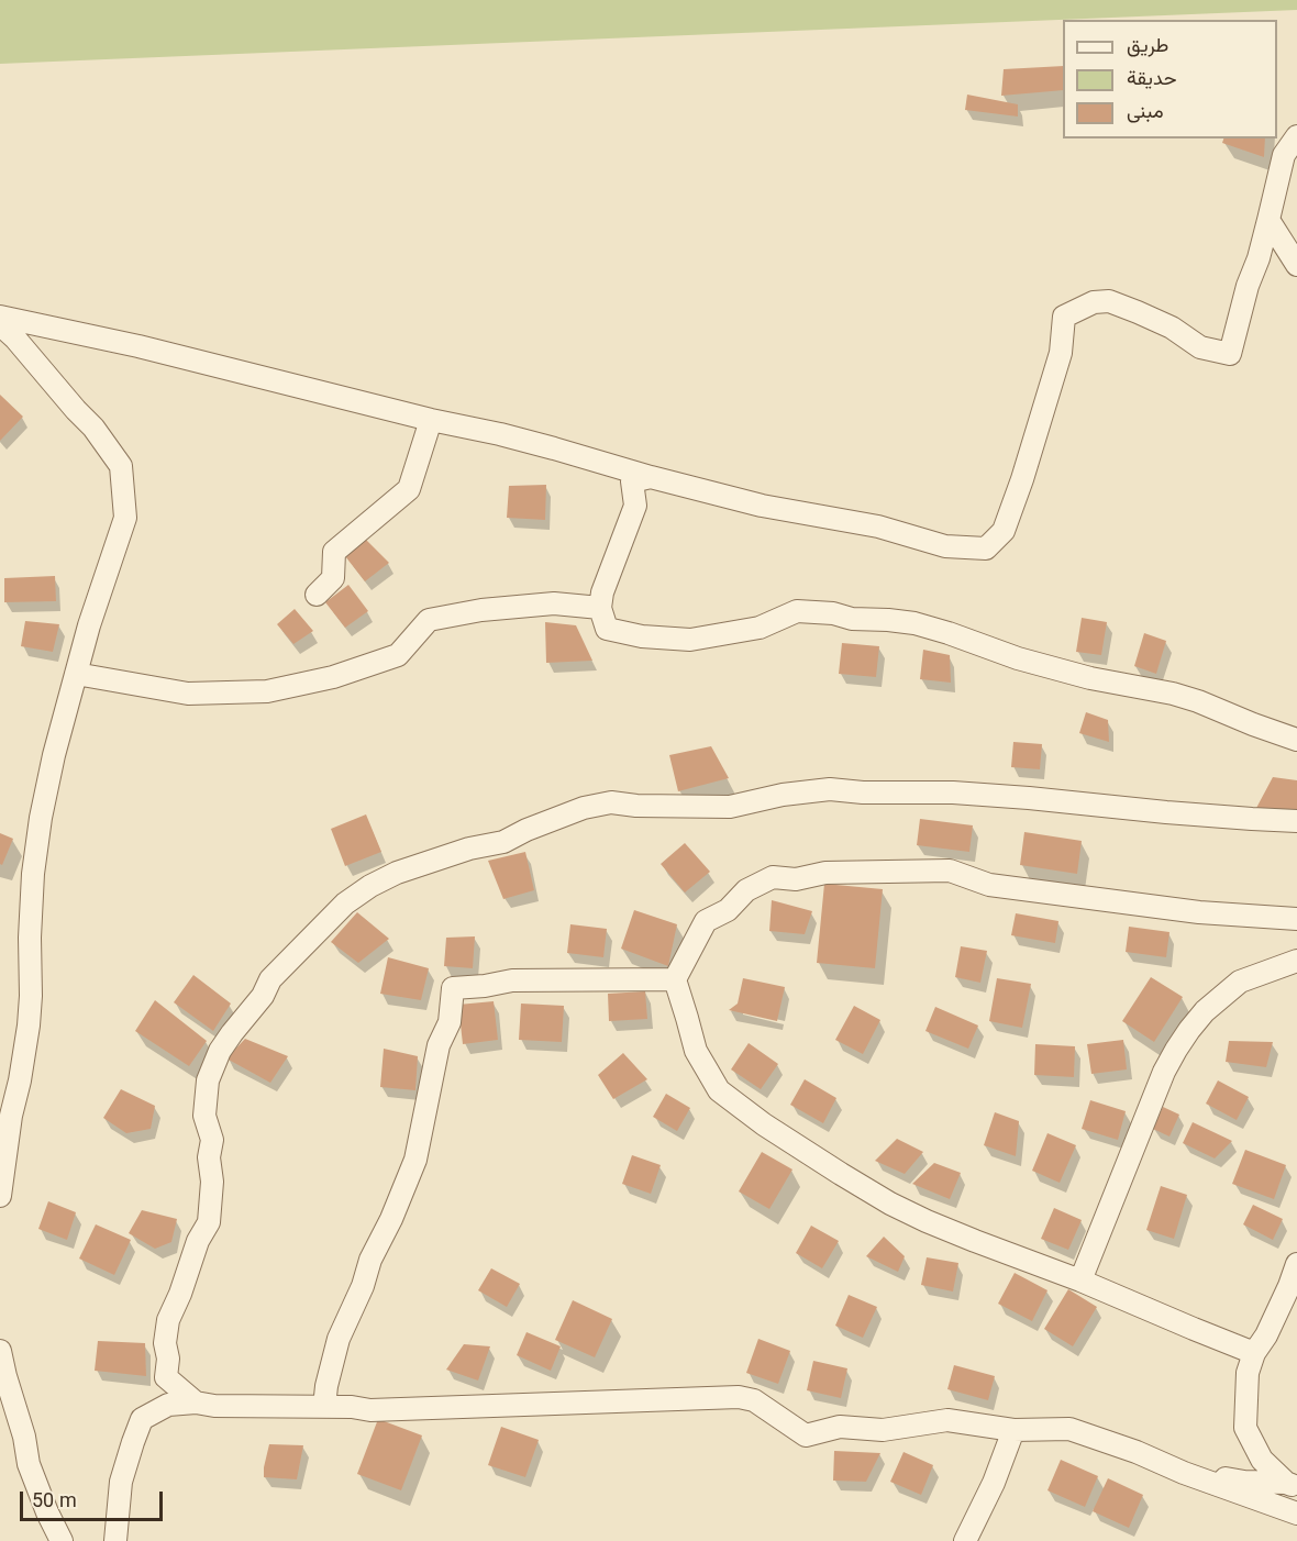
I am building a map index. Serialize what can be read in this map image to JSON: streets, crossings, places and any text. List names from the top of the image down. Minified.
{"legend":["طريق","حديقة","مبنى"],"scale_bar":"50 m"}
